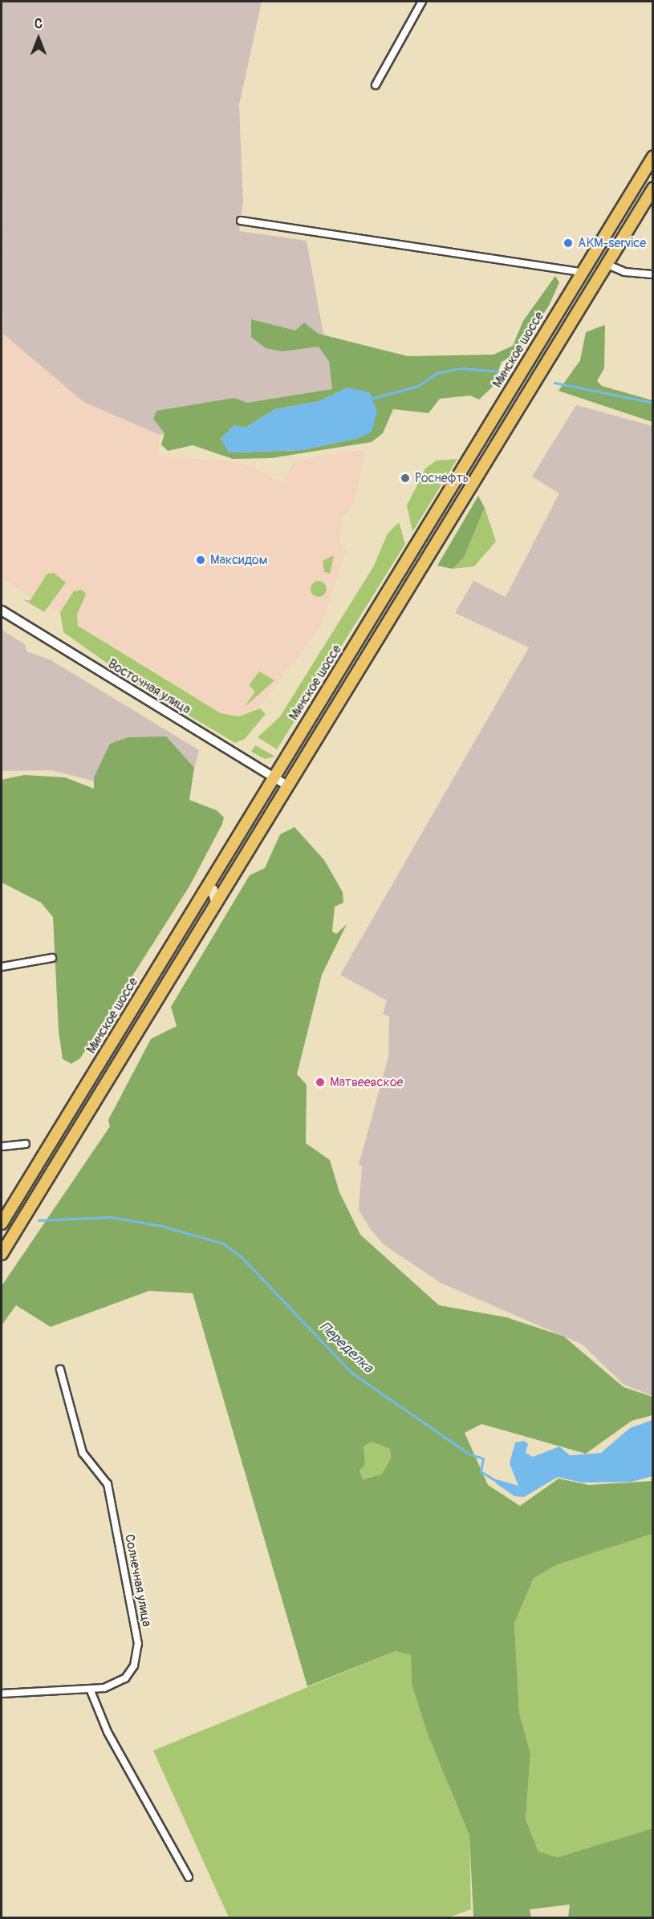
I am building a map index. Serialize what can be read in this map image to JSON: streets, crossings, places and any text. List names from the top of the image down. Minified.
{"streets":{"highway":["Минское шоссе"],"street":["Восточная улица","Солнечная улица"]},"crossings":[["Минское шоссе","Восточная улица"]],"water":["Переделка"],"places":["AKM-service","Роснефть","Максидом","Матвеевское"],"north":"top"}
